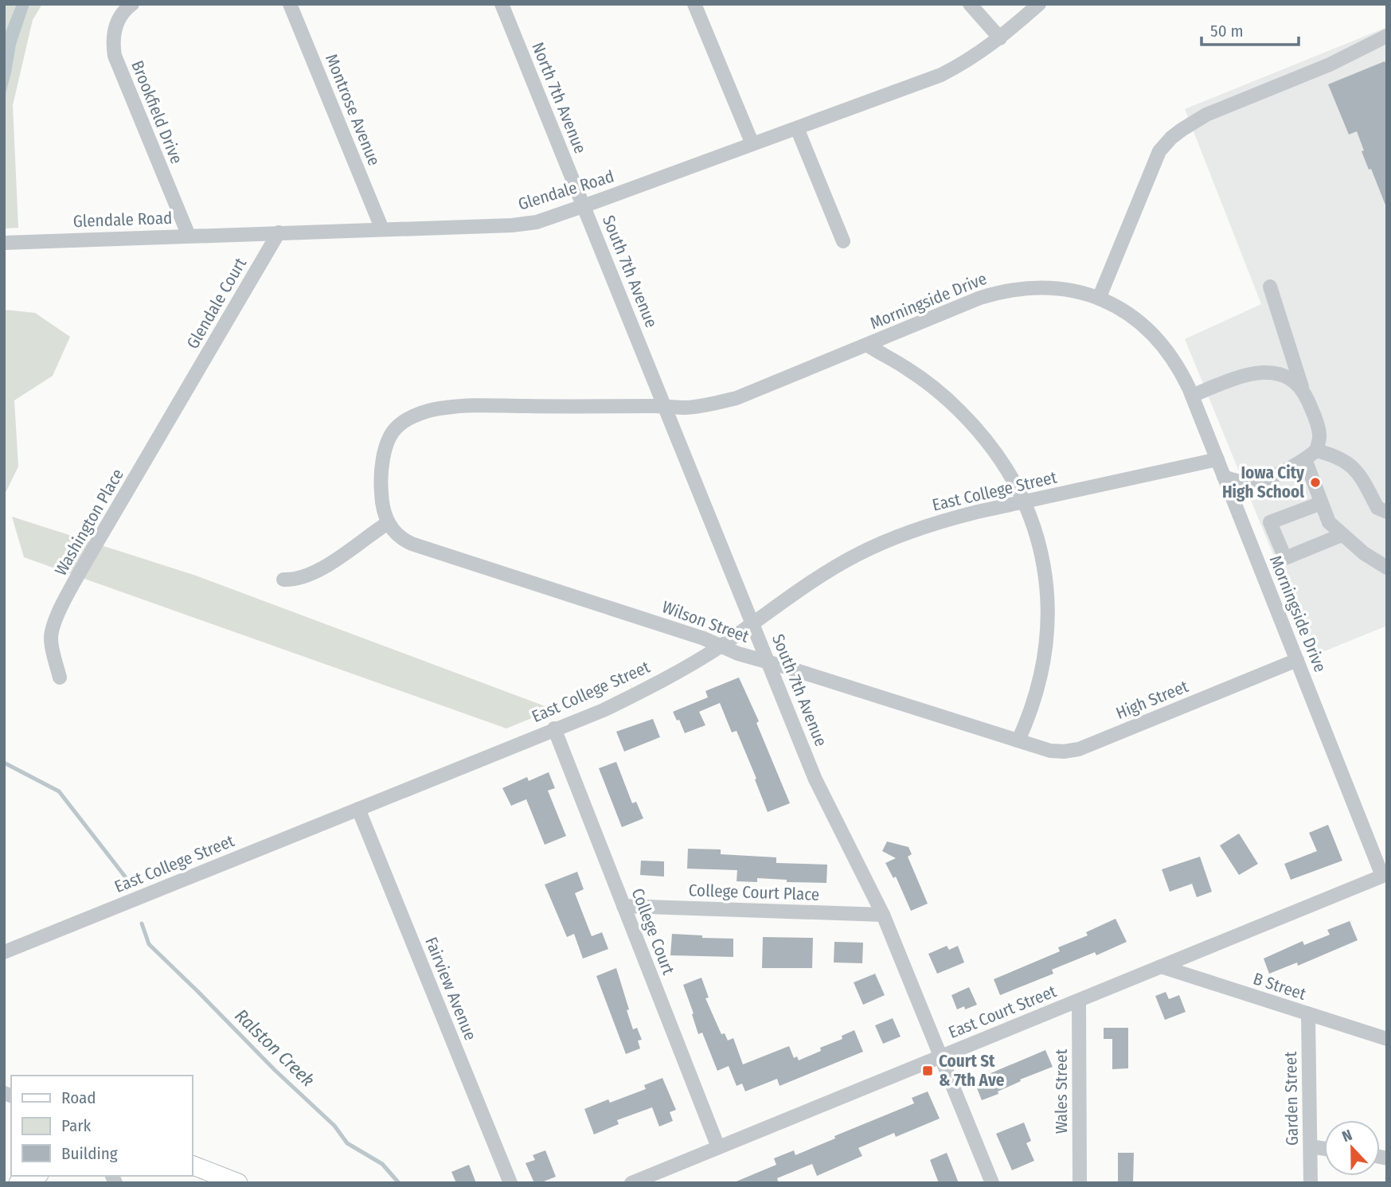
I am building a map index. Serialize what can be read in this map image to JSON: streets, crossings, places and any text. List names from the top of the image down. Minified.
{"streets":{"street":["North 7th Avenue","Montrose Avenue","Brookfield Drive","Glendale Road","South 7th Avenue","Morningside Drive","Glendale Court","East College Street","Washington Place","Wilson Street","High Street","College Court Place","College Court","B Street","Fairview Avenue","East Court Street","Wales Street","Garden Street"]},"crossings":[["North 7th Avenue","Glendale Road"],["North 7th Avenue","South 7th Avenue"],["Montrose Avenue","Glendale Road"],["Brookfield Drive","Glendale Road"],["Glendale Road","South 7th Avenue"],["Glendale Road","Glendale Court"],["South 7th Avenue","Morningside Drive"],["South 7th Avenue","East College Street"],["South 7th Avenue","Wilson Street"],["South 7th Avenue","College Court Place"],["South 7th Avenue","East Court Street"],["Morningside Drive","East College Street"],["Morningside Drive","Wilson Street"],["Morningside Drive","High Street"],["Morningside Drive","East Court Street"],["Glendale Court","Washington Place"],["East College Street","Wilson Street"],["East College Street","College Court"],["East College Street","Fairview Avenue"],["Wilson Street","High Street"],["College Court Place","College Court"],["College Court","East Court Street"],["B Street","East Court Street"],["B Street","Garden Street"],["East Court Street","Wales Street"]],"water":["Ralston Creek"],"places":{"other":["Iowa City High School"],"transit":["Court St & 7th Ave"]},"legend":["Road","Park","Building"],"scale_bar":"50 m","north":"top"}
